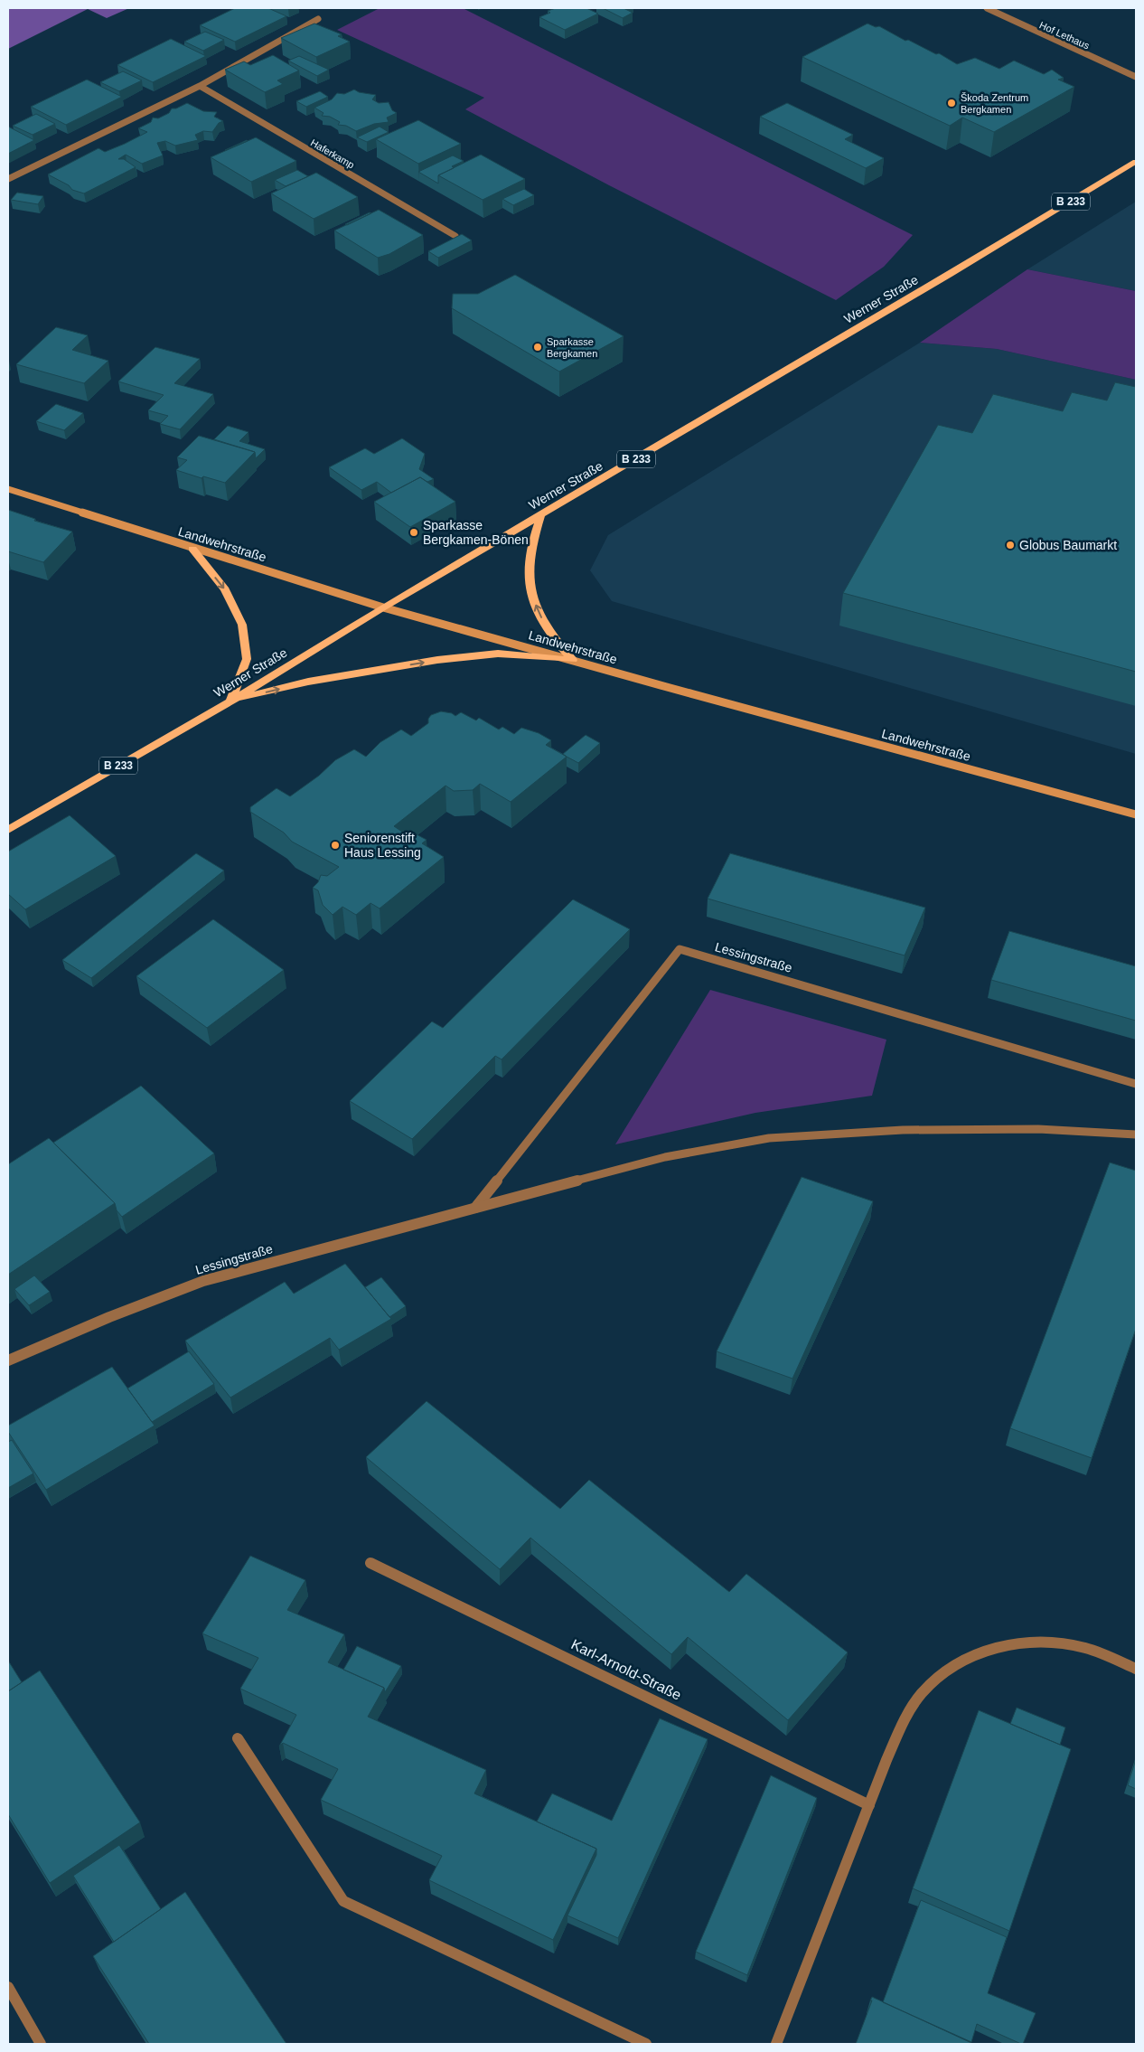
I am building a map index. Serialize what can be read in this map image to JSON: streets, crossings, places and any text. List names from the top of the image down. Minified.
{"streets":{"main road":["B 233","Werner Straße","Landwehrstraße"],"street":["Hof Lethaus","Haferkamp","Lessingstraße","Karl-Arnold-Straße"]},"crossings":[["Werner Straße","Landwehrstraße"]],"places":["Škoda Zentrum Bergkamen","Sparkasse Bergkamen","Sparkasse Bergkamen-Bönen","Globus Baumarkt","Seniorenstift Haus Lessing"]}
